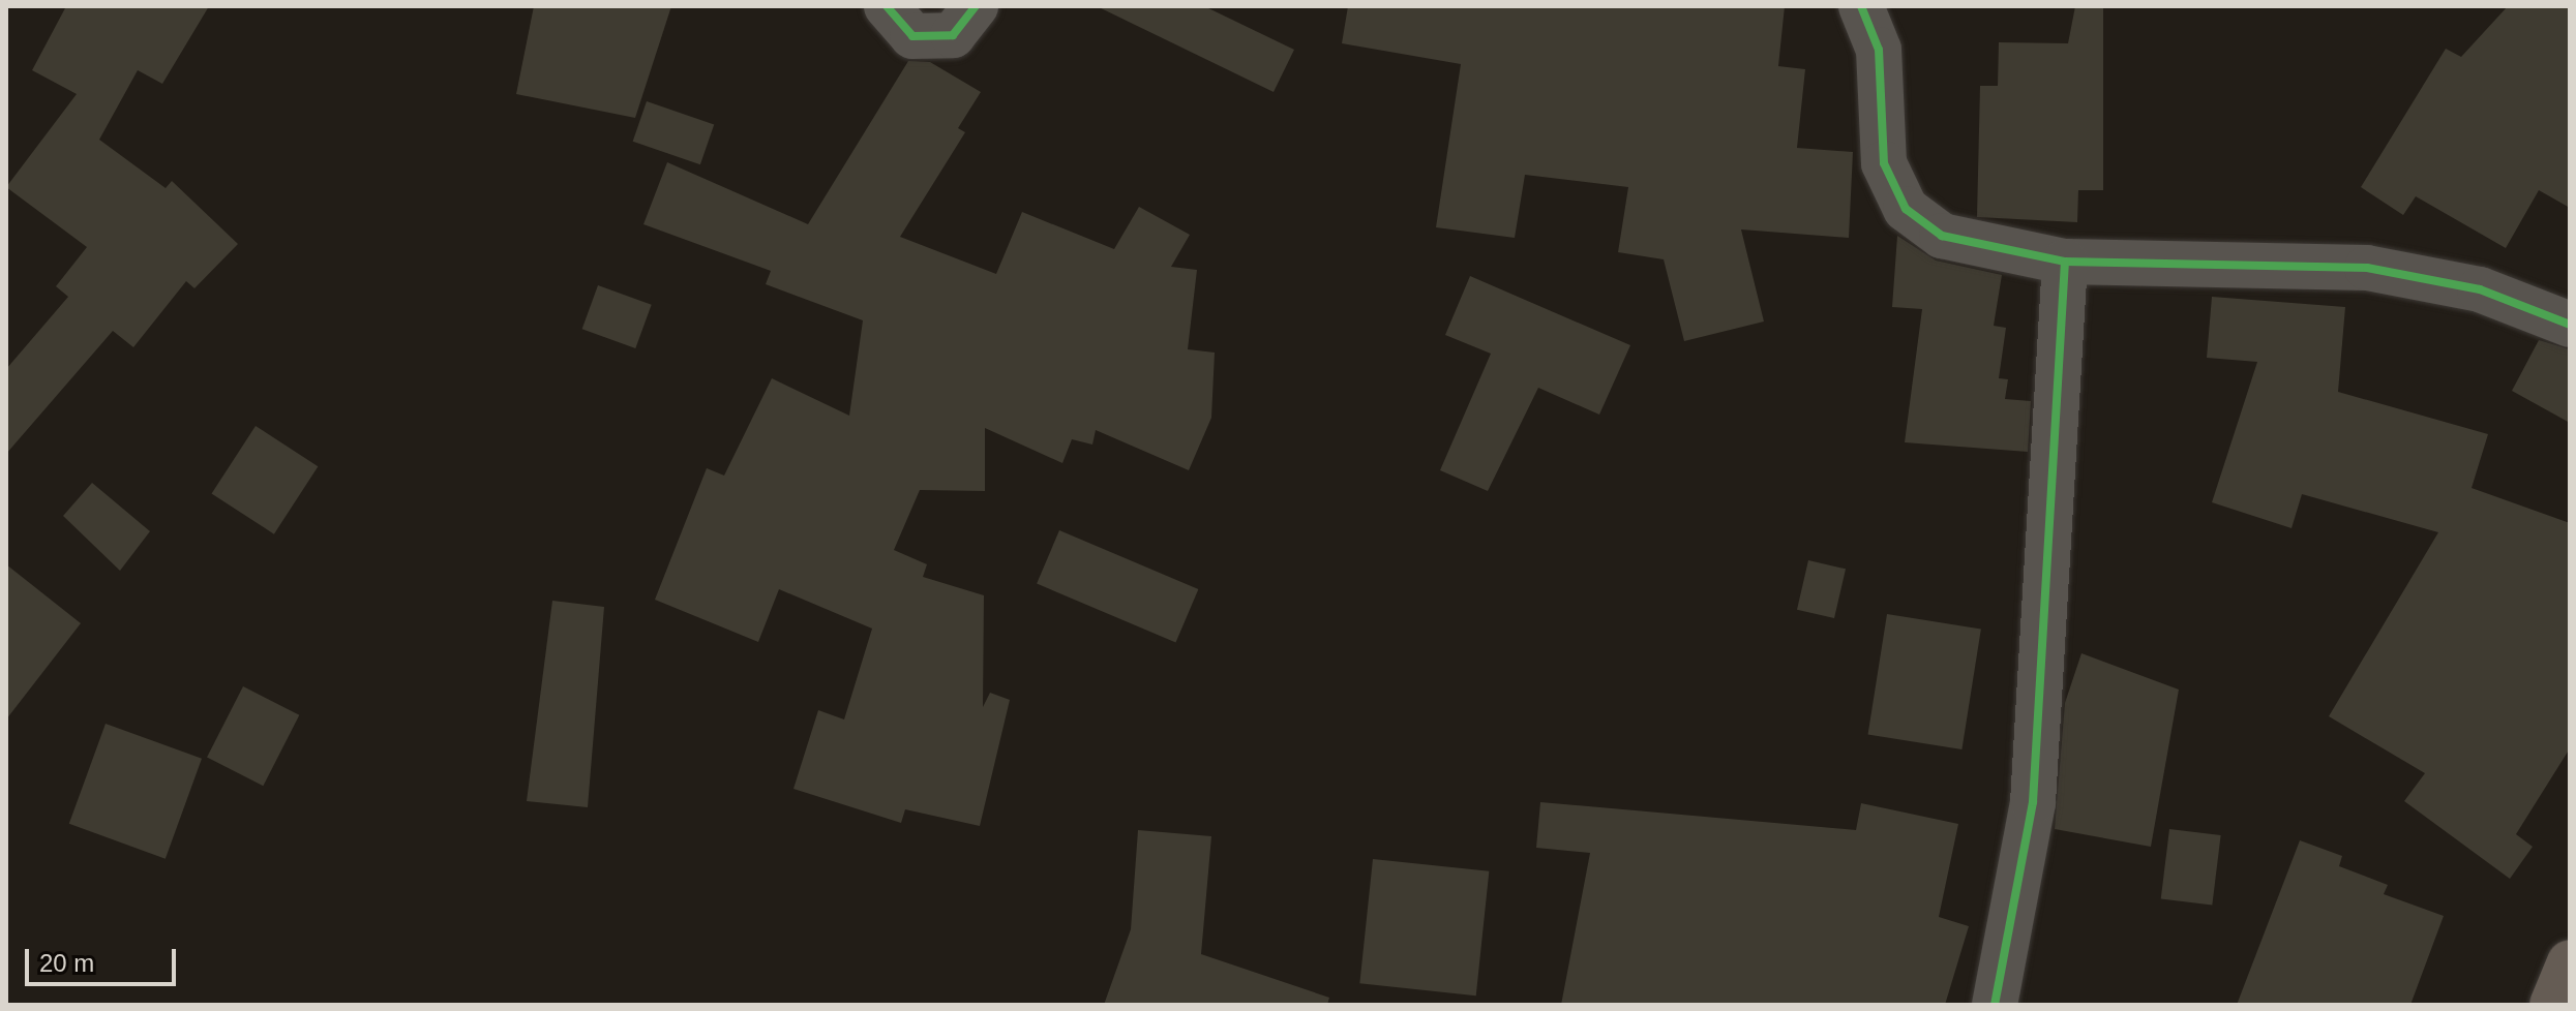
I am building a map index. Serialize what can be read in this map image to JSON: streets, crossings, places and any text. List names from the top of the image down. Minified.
{"scale_bar":"20 m"}
